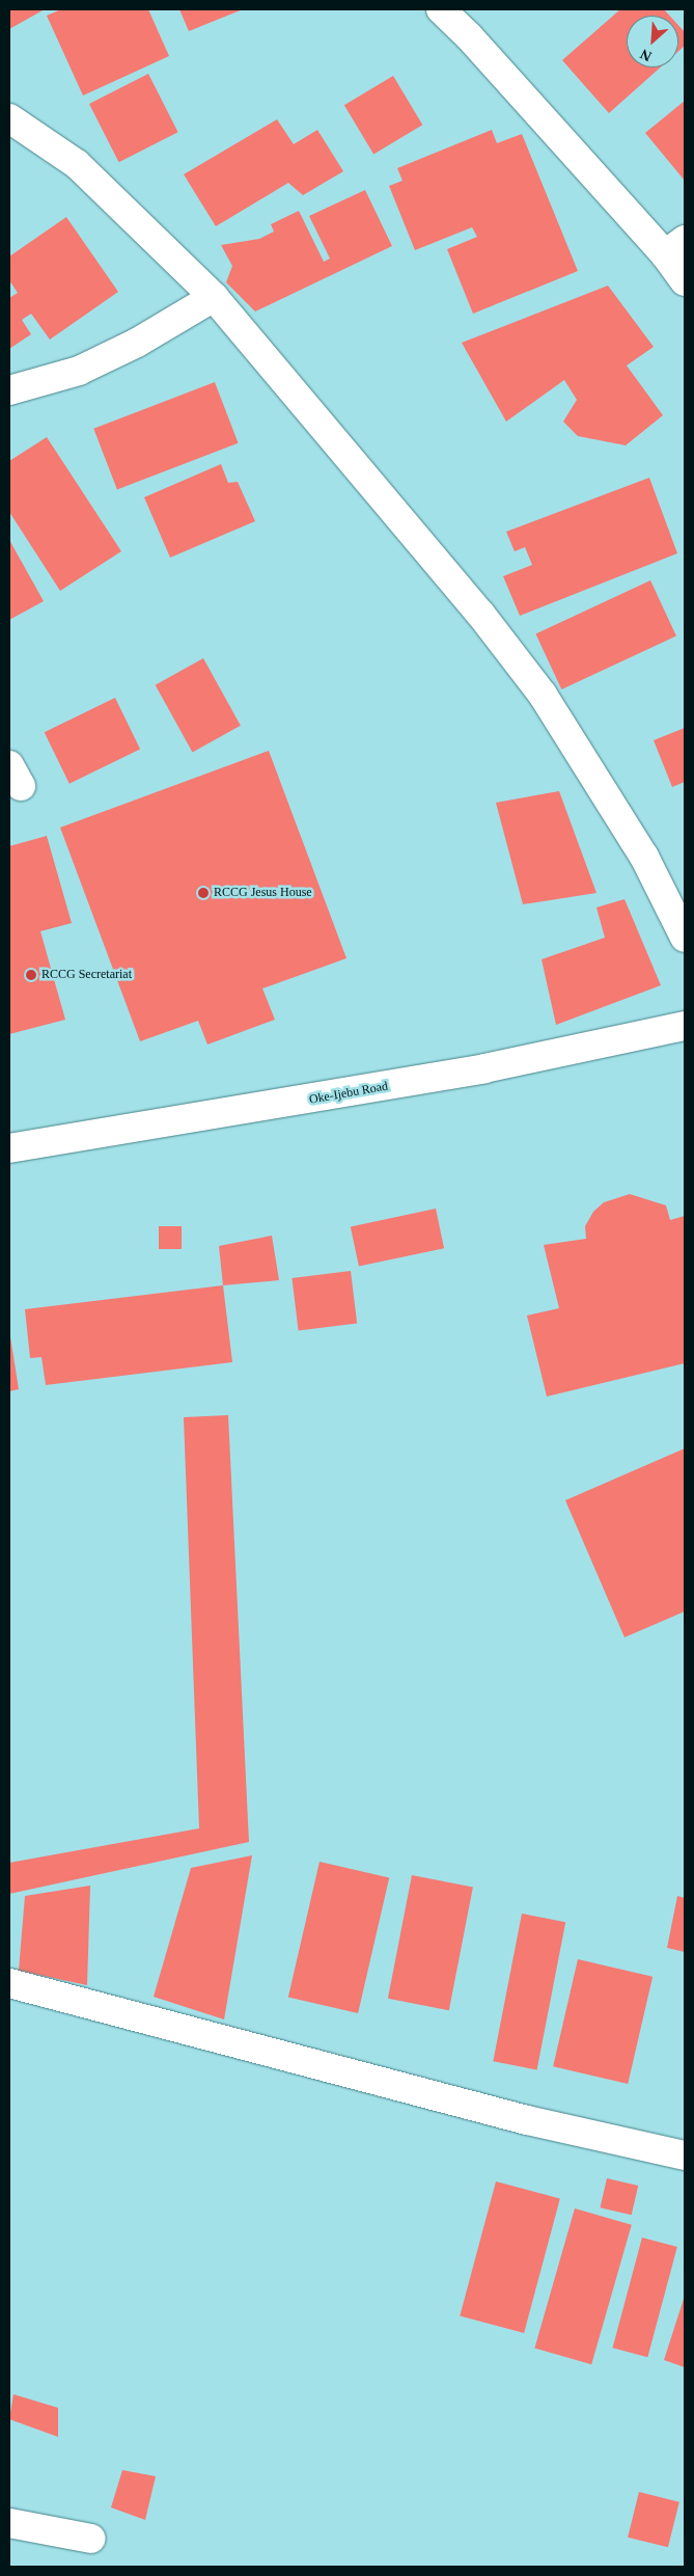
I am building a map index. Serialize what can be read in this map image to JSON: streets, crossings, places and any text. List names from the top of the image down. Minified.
{"streets":{"street":["Oke-Ijebu Road"]},"places":["RCCG Jesus House","RCCG Secretariat"],"north":"bottom left"}
